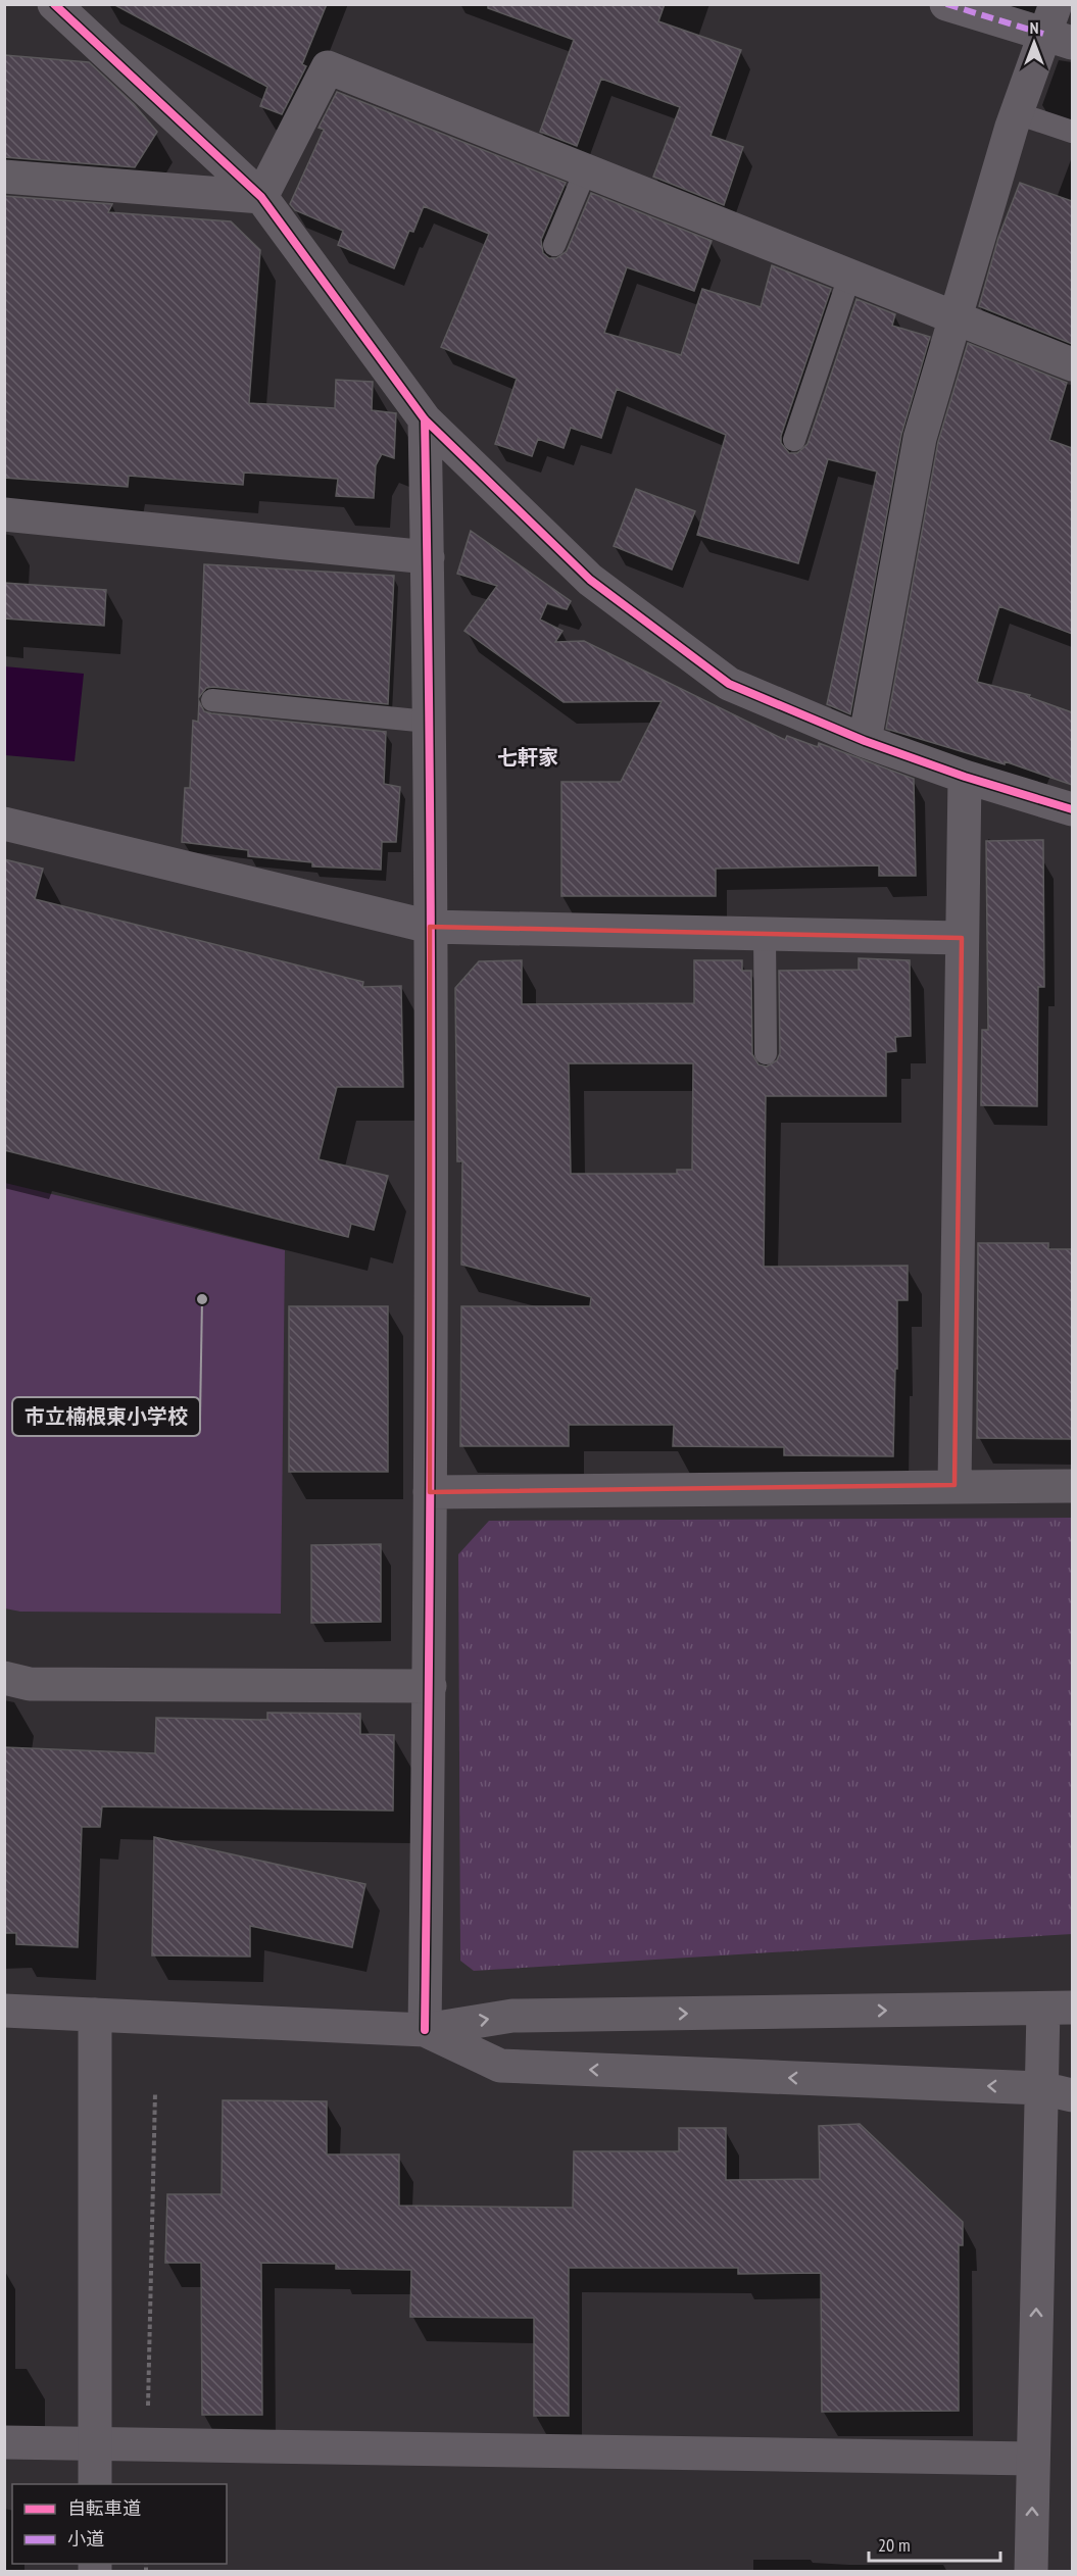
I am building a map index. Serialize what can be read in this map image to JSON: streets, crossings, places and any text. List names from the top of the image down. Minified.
{"districts":["七軒家"],"places":["市立楠根東小学校"],"legend":["自転車道","小道"],"scale_bar":"20 m","north":"top"}
